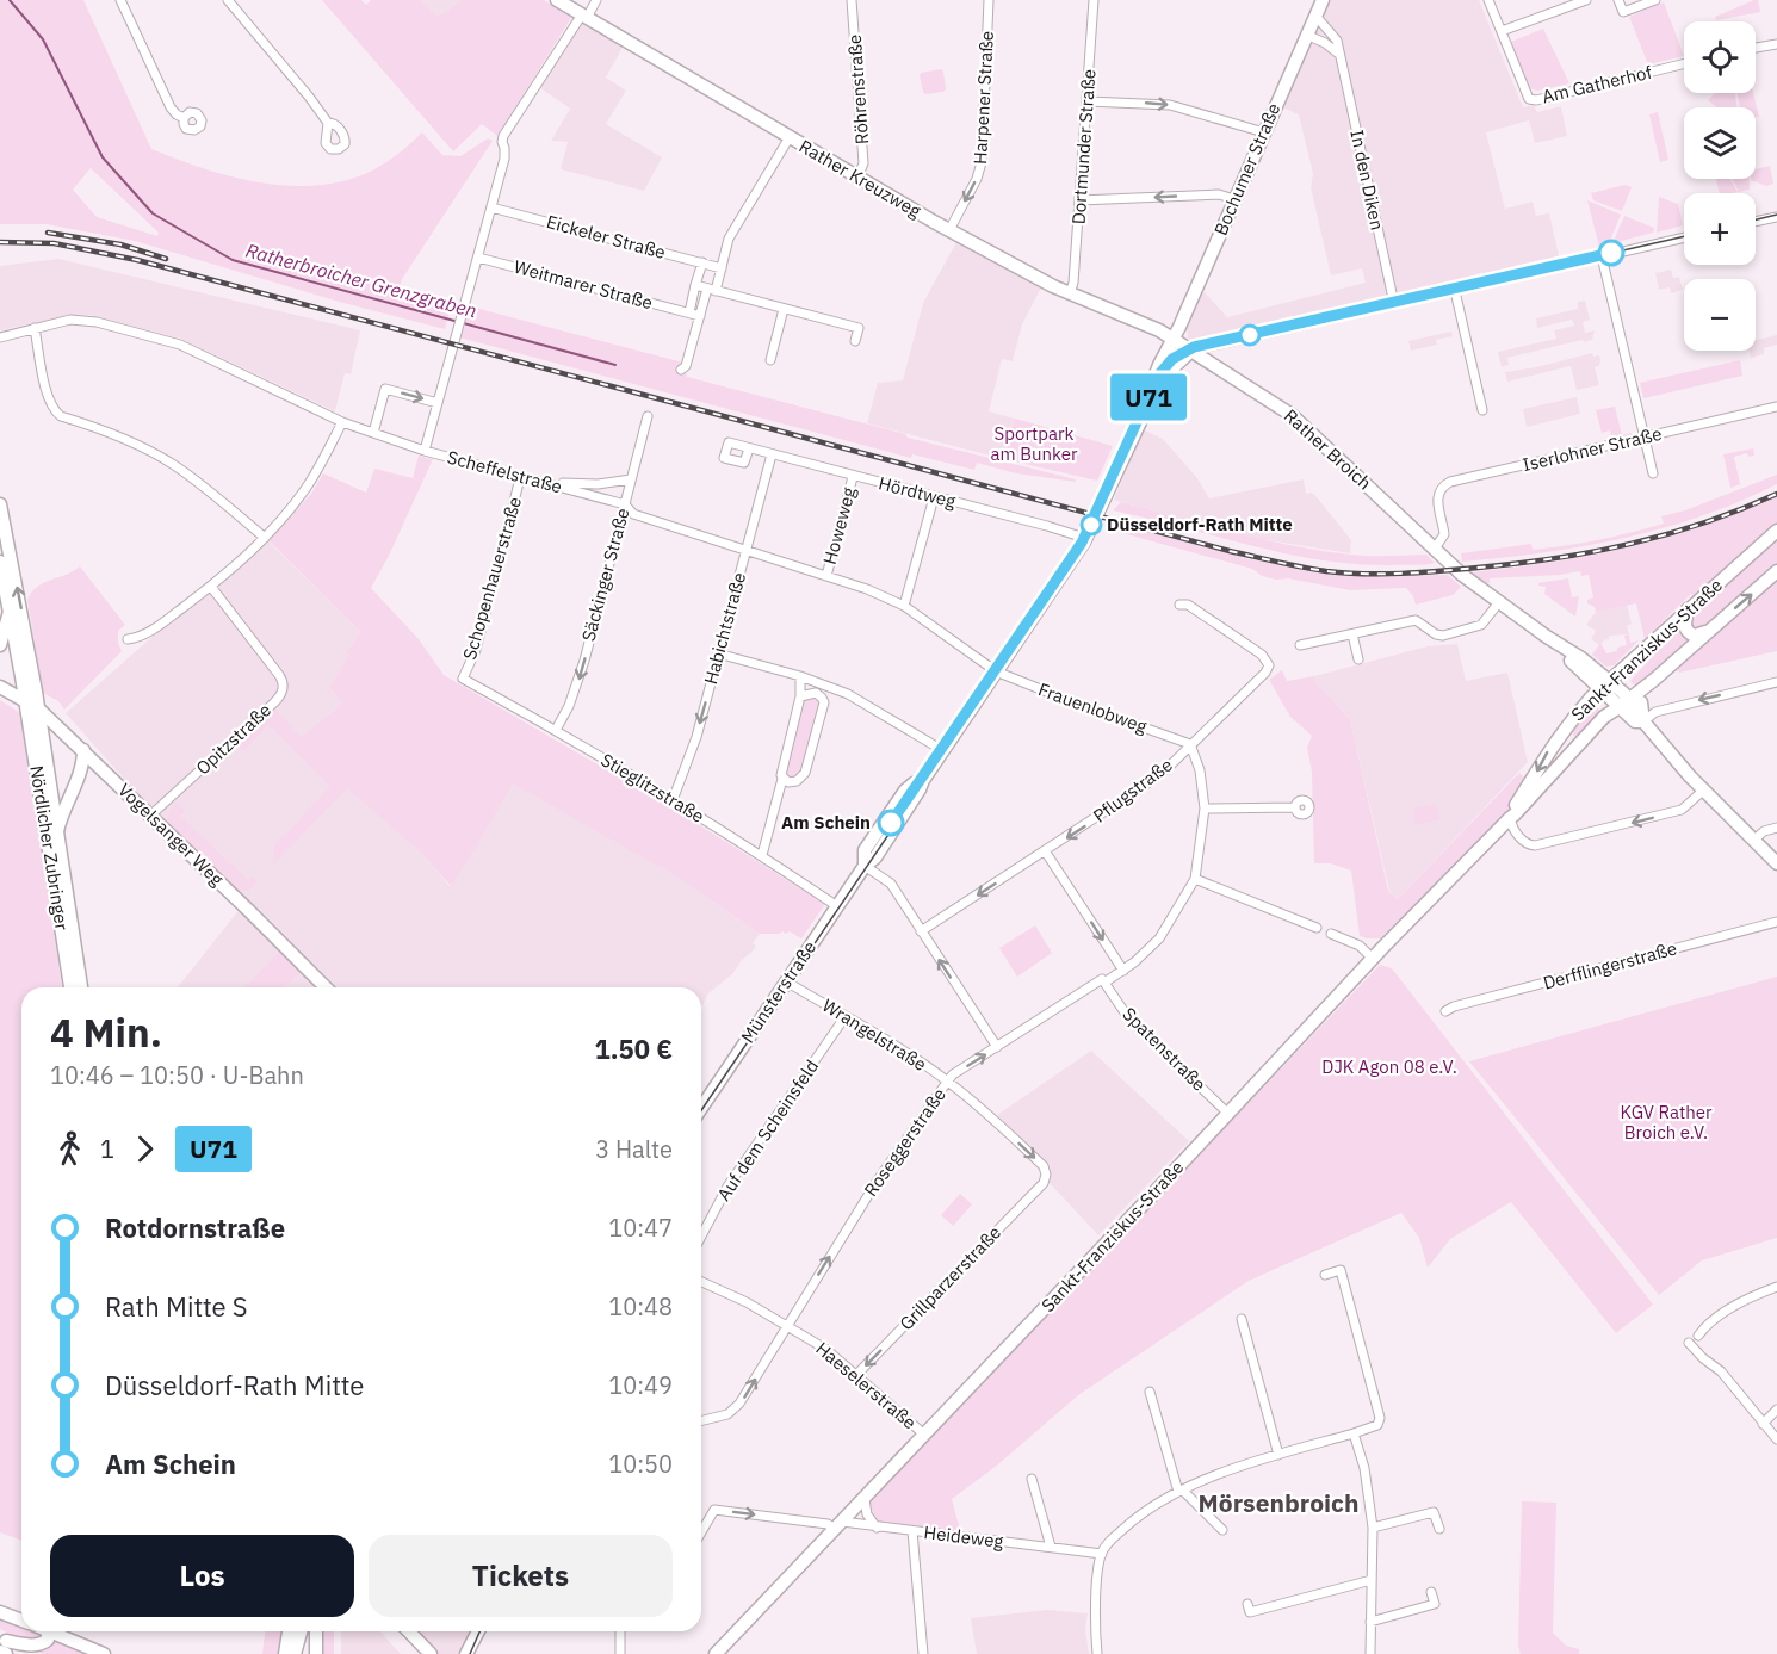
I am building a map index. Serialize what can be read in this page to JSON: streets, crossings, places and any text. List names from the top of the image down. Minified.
{"streets":{"main road":["Bochumer Straße","Rather Kreuzweg","Rather Broich","Sankt-Franziskus-Straße","Vogelsanger Weg","Nördlicher Zubringer","Münsterstraße"],"street":["Am Gatherhof","Röhrenstraße","Harpener Straße","Dortmunder Straße","In den Diken","Eickeler Straße","Weitmarer Straße","Iserlohner Straße","Scheffelstraße","Hördtweg","Howeweg","Säckinger Straße","Schopenhauerstraße","Habichtstraße","Frauenlobweg","Opitzstraße","Stieglitzstraße","Pflugstraße","Derfflingerstraße","Wrangelstraße","Spatenstraße","Auf dem Scheinsfeld","Roseggerstraße","Grillparzerstraße","Haeselerstraße","Heideweg"]},"crossings":[["Röhrenstraße","Rather Kreuzweg"],["Harpener Straße","Rather Kreuzweg"],["Dortmunder Straße","Rather Kreuzweg"],["Bochumer Straße","Rather Kreuzweg"],["Bochumer Straße","In den Diken"],["Bochumer Straße","Rather Broich"],["Bochumer Straße","Münsterstraße"],["Rather Kreuzweg","Rather Broich"],["Rather Kreuzweg","Münsterstraße"],["Rather Broich","Iserlohner Straße"],["Rather Broich","Sankt-Franziskus-Straße"],["Rather Broich","Münsterstraße"],["Scheffelstraße","Howeweg"],["Scheffelstraße","Säckinger Straße"],["Scheffelstraße","Schopenhauerstraße"],["Scheffelstraße","Habichtstraße"],["Scheffelstraße","Frauenlobweg"],["Scheffelstraße","Münsterstraße"],["Hördtweg","Howeweg"],["Hördtweg","Habichtstraße"],["Hördtweg","Münsterstraße"],["Säckinger Straße","Stieglitzstraße"],["Schopenhauerstraße","Stieglitzstraße"],["Habichtstraße","Stieglitzstraße"],["Sankt-Franziskus-Straße","Spatenstraße"],["Sankt-Franziskus-Straße","Haeselerstraße"],["Sankt-Franziskus-Straße","Heideweg"],["Frauenlobweg","Pflugstraße"],["Frauenlobweg","Münsterstraße"],["Opitzstraße","Vogelsanger Weg"],["Stieglitzstraße","Münsterstraße"],["Vogelsanger Weg","Nördlicher Zubringer"],["Münsterstraße","Wrangelstraße"],["Wrangelstraße","Auf dem Scheinsfeld"],["Wrangelstraße","Roseggerstraße"],["Wrangelstraße","Grillparzerstraße"],["Spatenstraße","Roseggerstraße"],["Roseggerstraße","Haeselerstraße"],["Grillparzerstraße","Haeselerstraße"]],"one_way":["Harpener Straße","Säckinger Straße","Habichtstraße","Pflugstraße","Wrangelstraße","Roseggerstraße","Grillparzerstraße"],"districts":["Mörsenbroich"],"water":["Ratherbroicher Grenzgraben"],"parks":["Sportpark am Bunker","DJK Agon 08 e.V.","KGV Rather Broich e.V."],"places":["Düsseldorf-Rath Mitte","Am Schein"],"lines":["metro line U71"],"page":{"on_map":"U71","map_buttons":["+","−"],"heading":["4 Min.","10:46 – 10:50 · U-Bahn","1.50 €"],"legs":["1","U71","3 Halte"],"list":[{"name":"Rotdornstraße","value":"10:47"},{"name":"Rath Mitte S","value":"10:48"},{"name":"Düsseldorf-Rath Mitte","value":"10:49"},{"name":"Am Schein","value":"10:50"}],"buttons":["Los","Tickets"]}}
